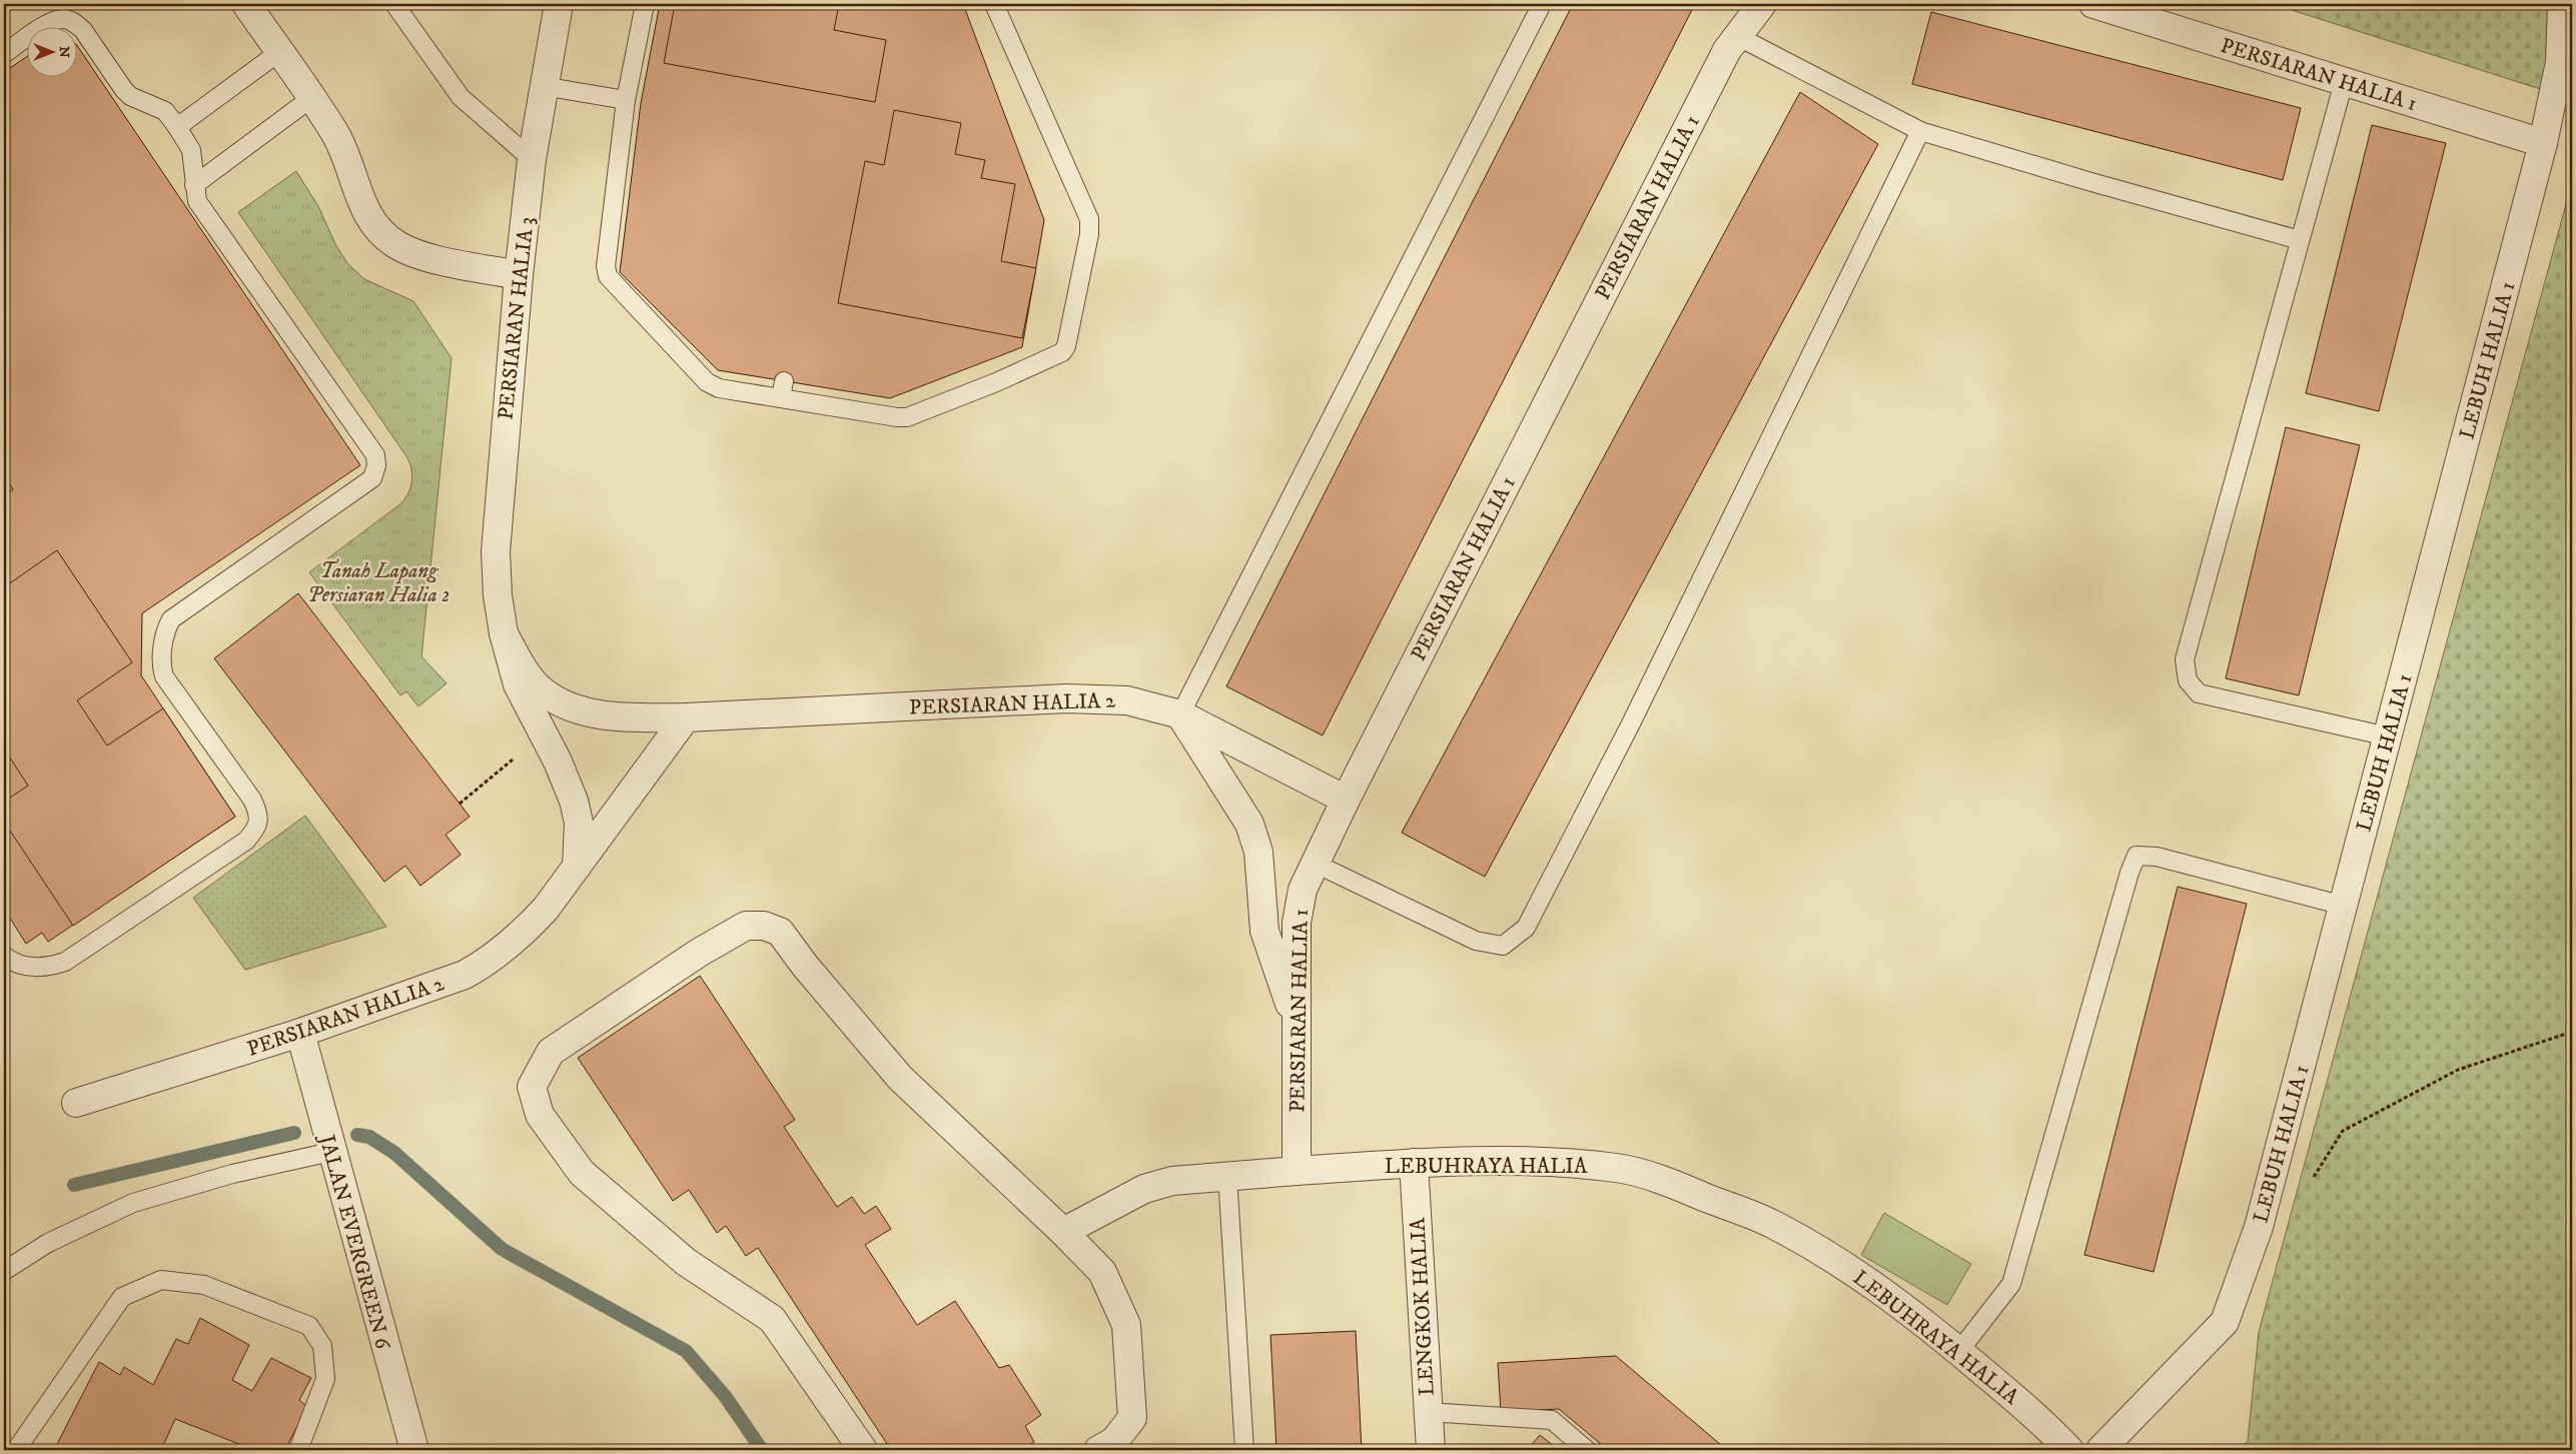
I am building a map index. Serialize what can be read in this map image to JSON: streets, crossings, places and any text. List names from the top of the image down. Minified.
{"streets":{"street":["PERSIARAN HALIA 1","PERSIARAN HALIA 3","LEBUH HALIA 1","PERSIARAN HALIA 2","LEBUHRAYA HALIA","JALAN EVERGREEN 6","LENGKOK HALIA"]},"crossings":[["PERSIARAN HALIA 1","LEBUH HALIA 1"],["PERSIARAN HALIA 1","PERSIARAN HALIA 2"],["PERSIARAN HALIA 1","LEBUHRAYA HALIA"],["PERSIARAN HALIA 3","PERSIARAN HALIA 2"],["PERSIARAN HALIA 2","JALAN EVERGREEN 6"],["LEBUHRAYA HALIA","LENGKOK HALIA"]],"parks":["Tanah Lapang Persiaran Halia 2"],"north":"right"}
